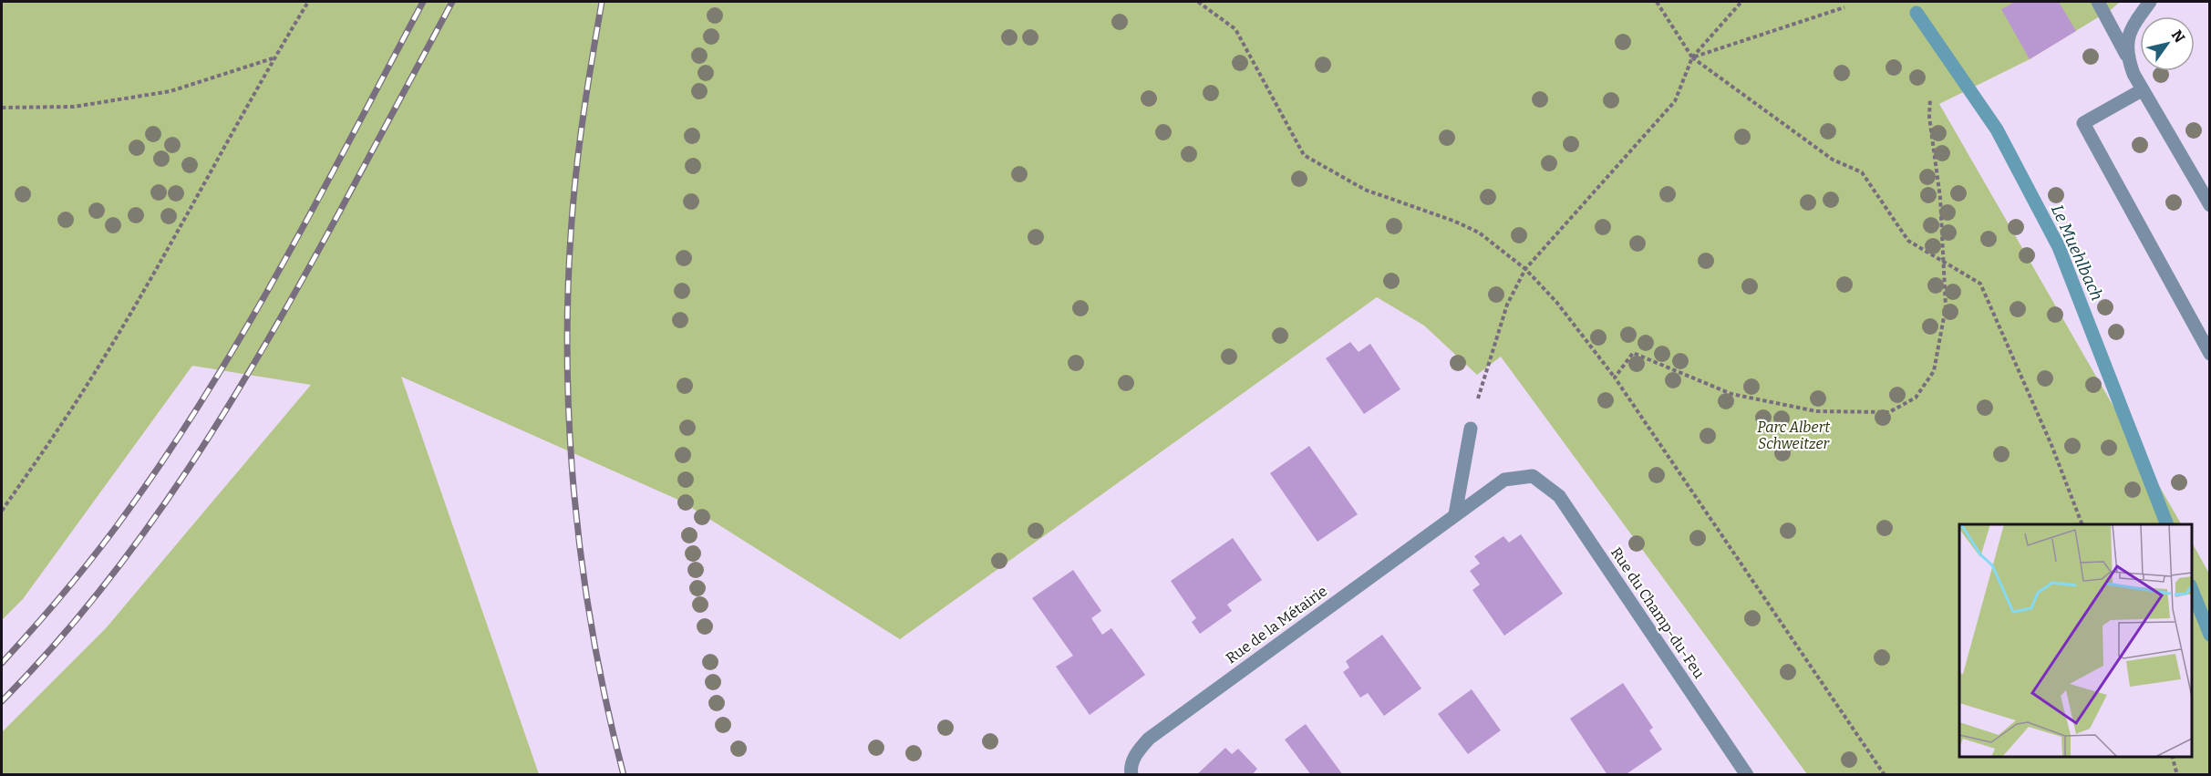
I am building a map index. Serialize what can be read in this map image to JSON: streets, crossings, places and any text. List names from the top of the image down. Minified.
{"streets":{"street":["Rue du Champ-du-Feu","Rue de la Métairie"]},"crossings":[["Rue du Champ-du-Feu","Rue de la Métairie"]],"water":["Le Muehlbach"],"parks":["Parc Albert Schweitzer"],"north":"top right"}
